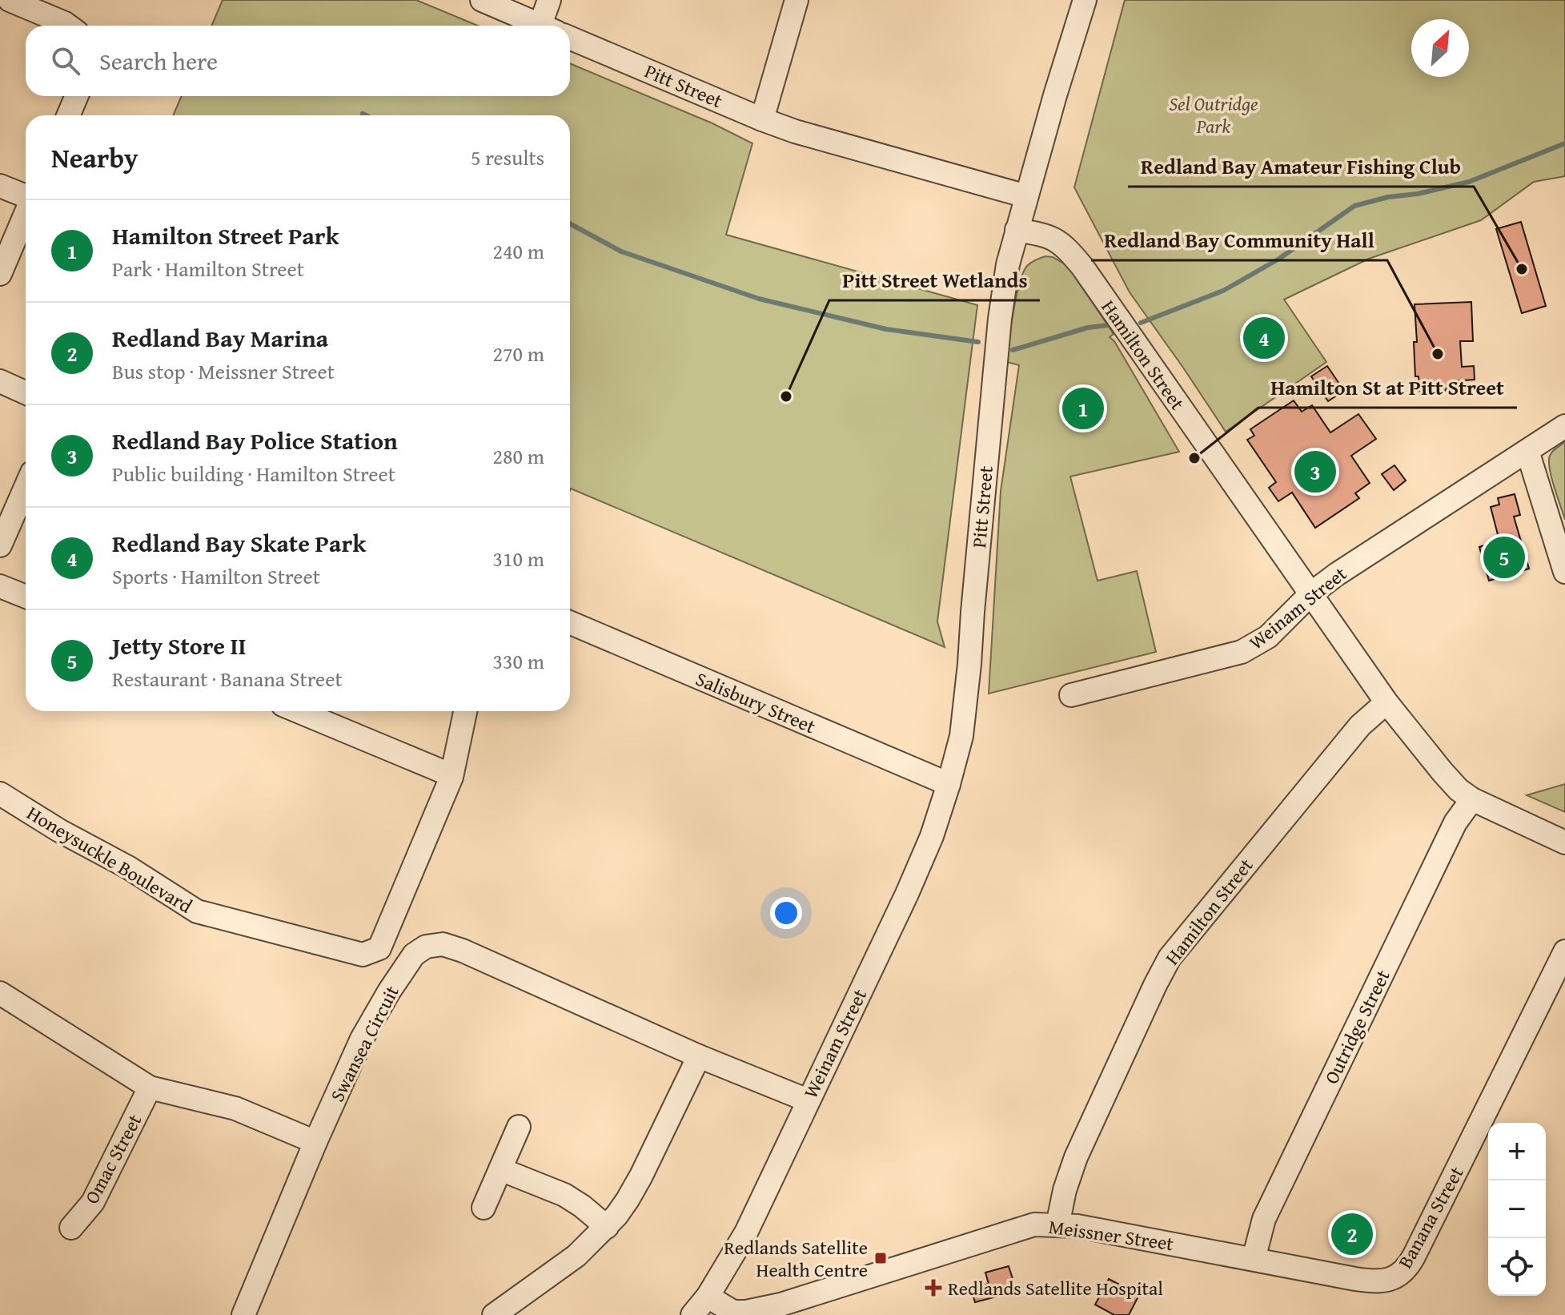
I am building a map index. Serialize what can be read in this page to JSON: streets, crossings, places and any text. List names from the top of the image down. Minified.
{"streets":{"street":["Pitt Street","Hamilton Street","Weinam Street","Salisbury Street","Honeysuckle Boulevard","Outridge Street","Swansea Circuit","Omac Street","Banana Street","Meissner Street"]},"crossings":[["Pitt Street","Hamilton Street"],["Pitt Street","Weinam Street"],["Pitt Street","Salisbury Street"],["Hamilton Street","Weinam Street"],["Hamilton Street","Outridge Street"],["Hamilton Street","Meissner Street"],["Weinam Street","Salisbury Street"],["Weinam Street","Swansea Circuit"],["Weinam Street","Meissner Street"],["Outridge Street","Meissner Street"],["Banana Street","Meissner Street"]],"parks":["Sel Outridge Park"],"places":{"other":["Redland Bay Amateur Fishing Club","Redland Bay Community Hall","Pitt Street Wetlands","Hamilton St at Pitt Street"],"transit":["Redlands Satellite Health Centre"],"health":["Redlands Satellite Hospital"]},"north":"top right","page":{"search":"Search here","heading":["Nearby","5 results"],"list":[{"mark":"1","name":"Hamilton Street Park","note":"Park · Hamilton Street","value":"240 m"},{"mark":"2","name":"Redland Bay Marina","note":"Bus stop · Meissner Street","value":"270 m"},{"mark":"3","name":"Redland Bay Police Station","note":"Public building · Hamilton Street","value":"280 m"},{"mark":"4","name":"Redland Bay Skate Park","note":"Sports · Hamilton Street","value":"310 m"},{"mark":"5","name":"Jetty Store II","note":"Restaurant · Banana Street","value":"330 m"}],"pins":["4","1","3","5","2"],"map_buttons":["+","−"]}}
